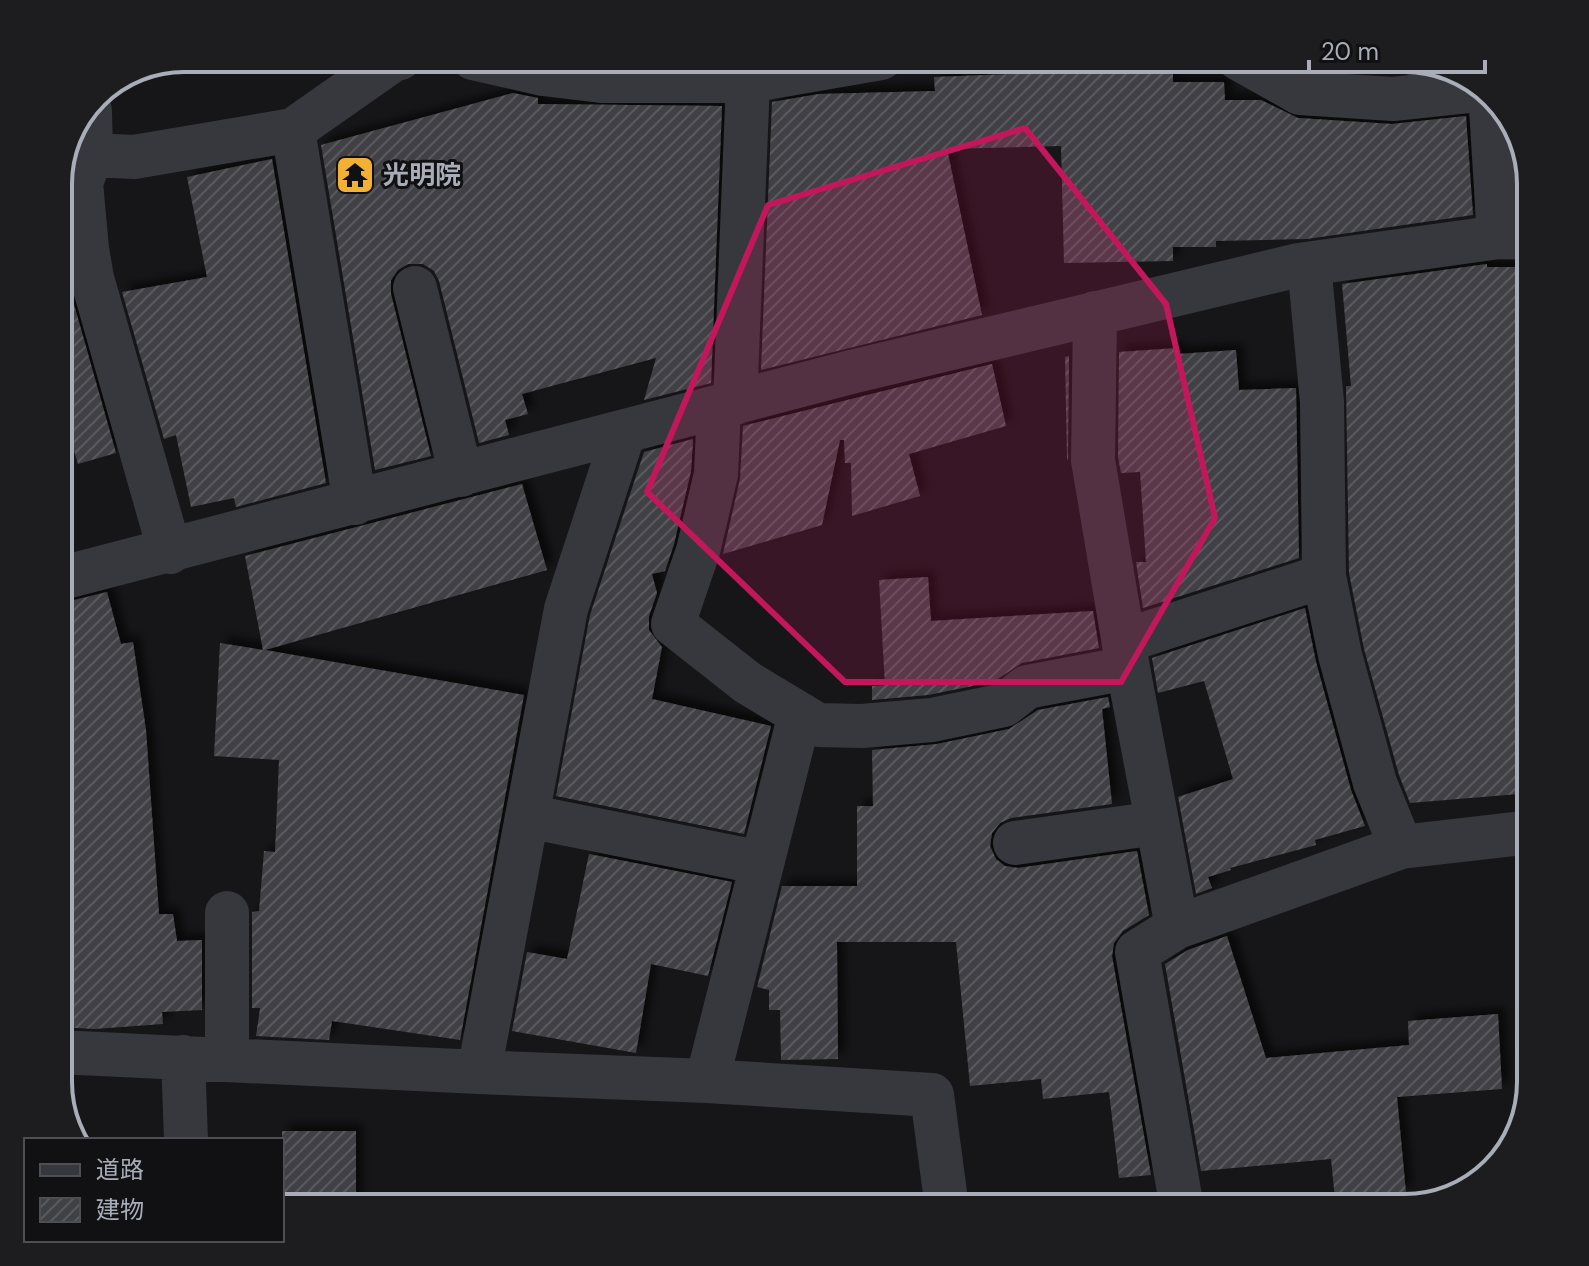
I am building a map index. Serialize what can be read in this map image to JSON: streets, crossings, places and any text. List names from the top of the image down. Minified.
{"places":{"temple":["光明院"]},"legend":["道路","建物"],"scale_bar":"20 m"}
